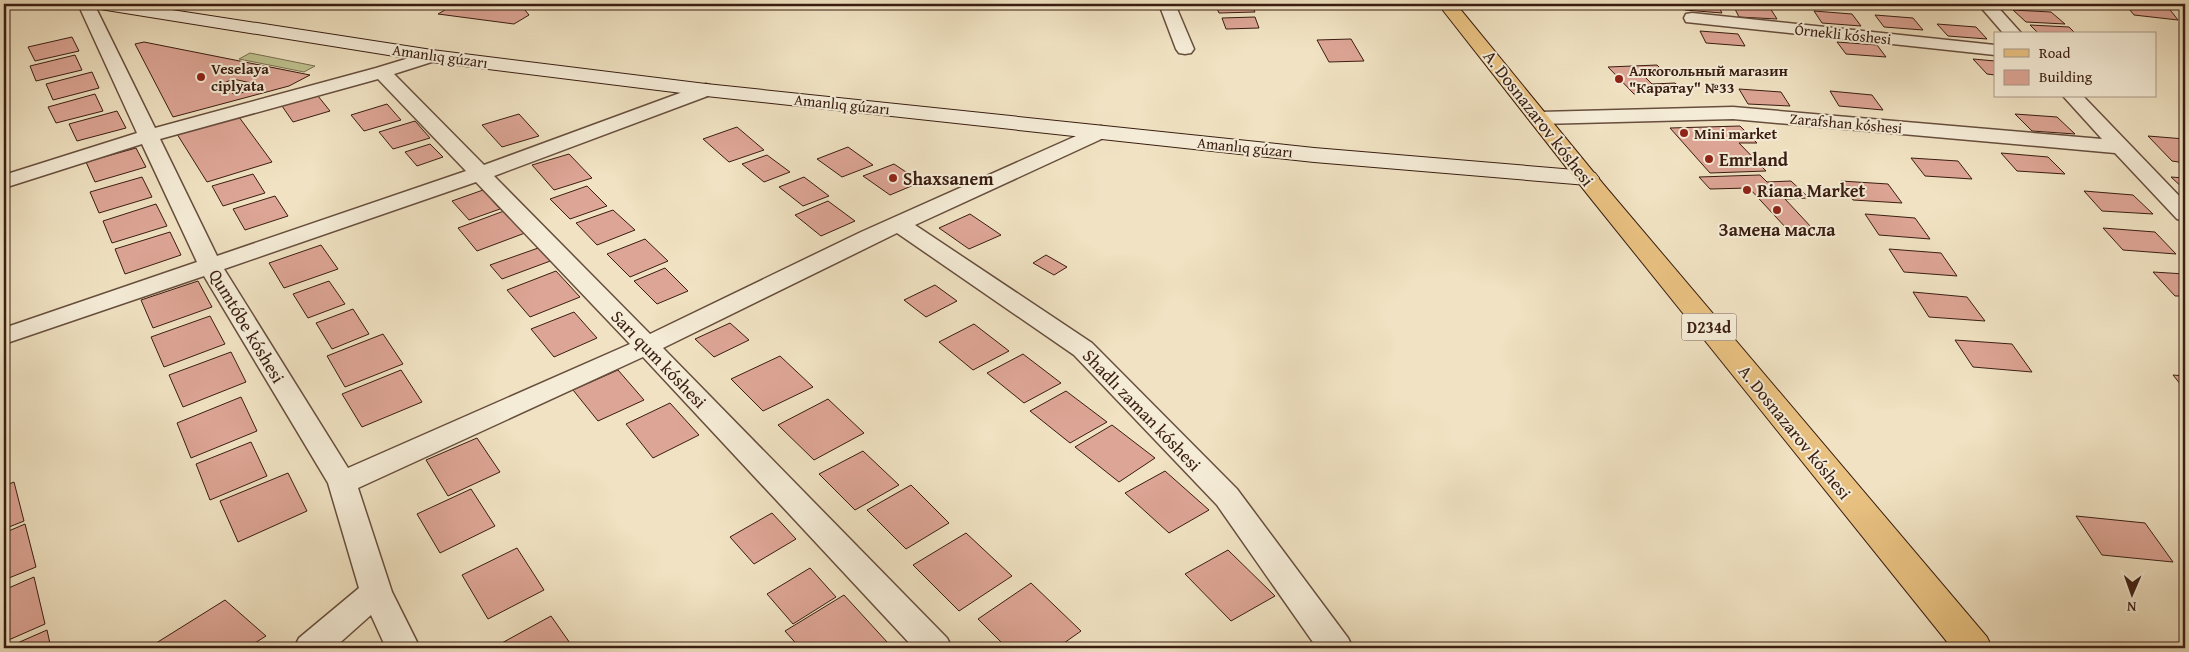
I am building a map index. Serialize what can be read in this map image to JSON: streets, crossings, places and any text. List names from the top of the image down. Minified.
{"streets":{"main road":["A. Dosnazarov kóshesi","D234d"],"street":["Órnekli kóshesi","Amanlıq gúzarı","Zarafshan kóshesi","Qumtóbe kóshesi","Sarı qum kóshesi","Shadlı zaman kóshesi"]},"crossings":[["Amanlıq gúzarı","A. Dosnazarov kóshesi"],["A. Dosnazarov kóshesi","Zarafshan kóshesi"]],"places":["Veselaya ciplyata","Алкогольный магазин \"Каратау\" №33","Mini market","Emrland","Shaxsanem","Riana Market","Замена масла"],"legend":["Road","Building"],"north":"bottom"}
